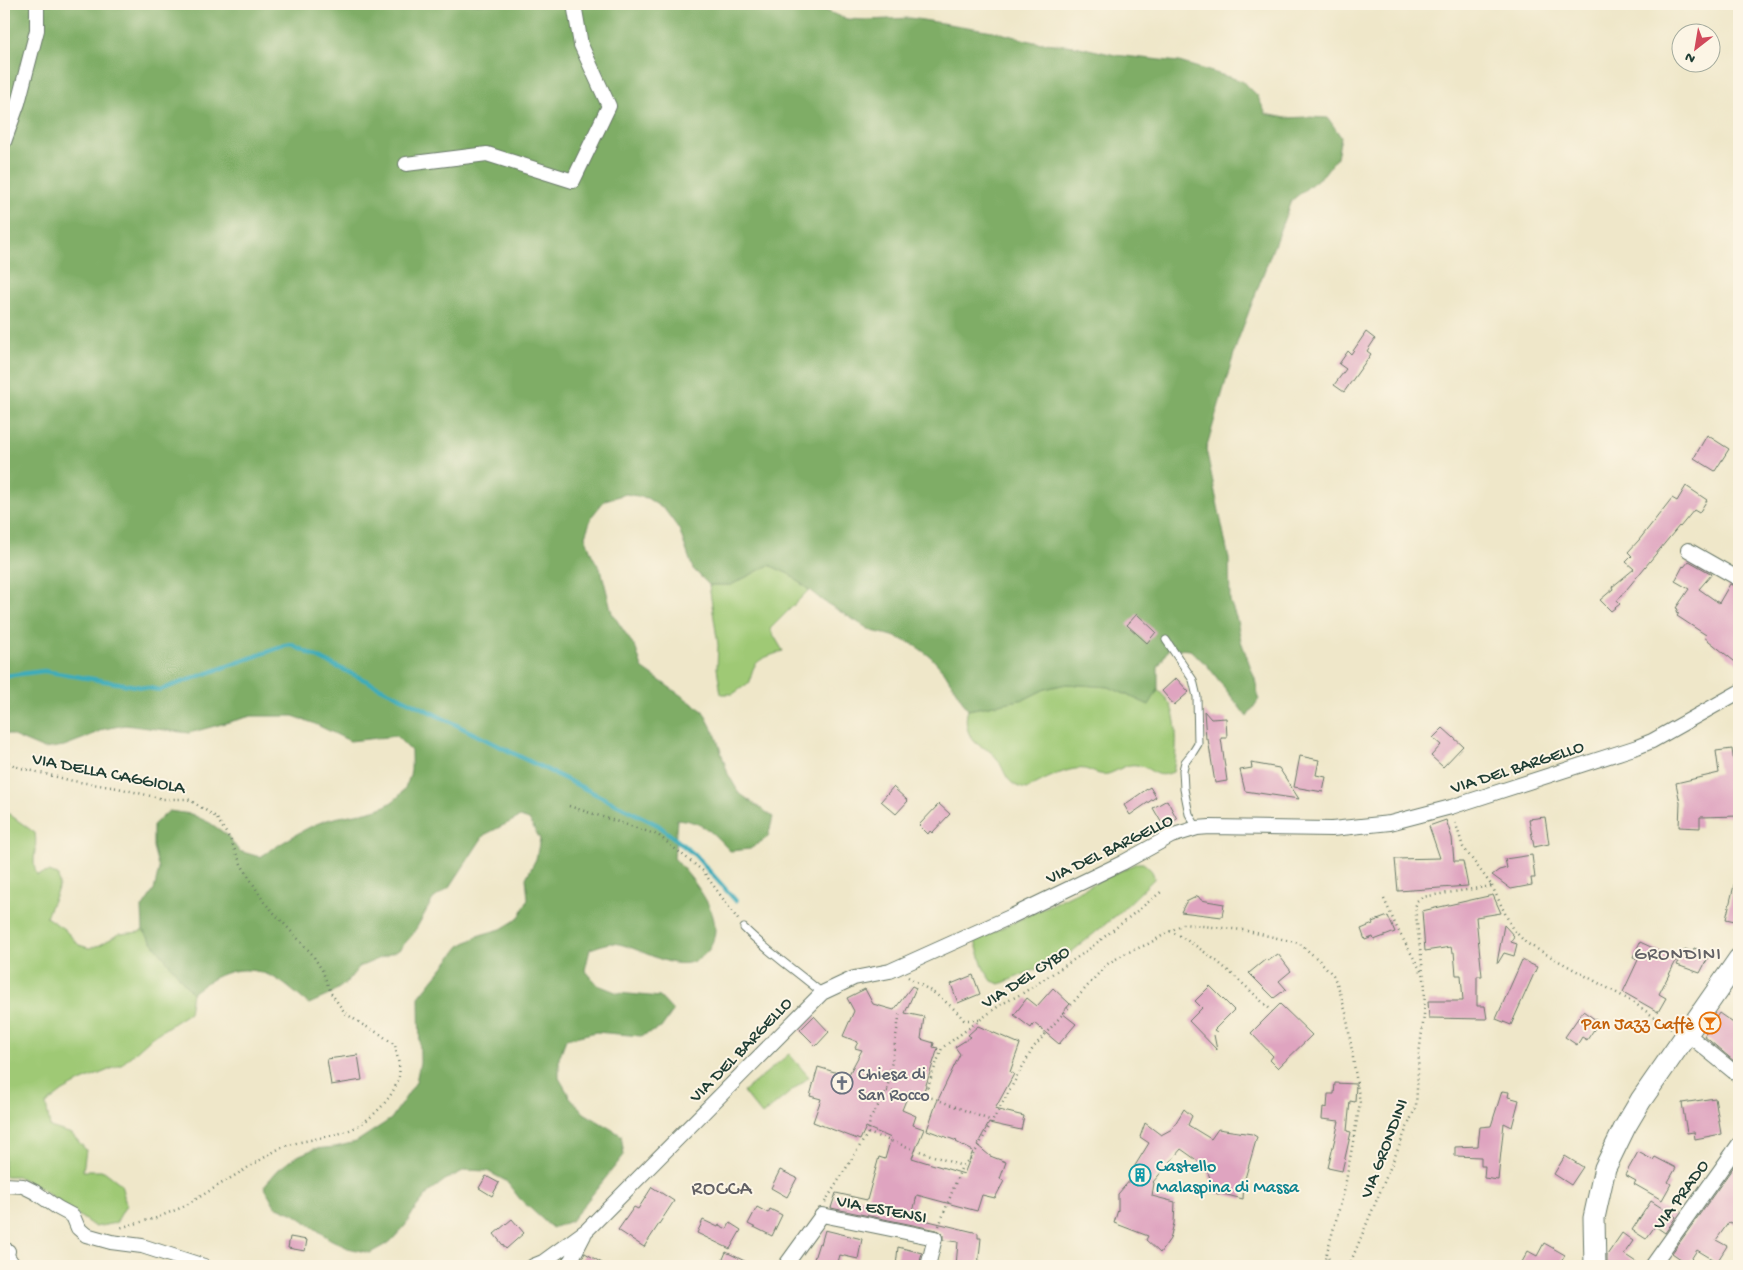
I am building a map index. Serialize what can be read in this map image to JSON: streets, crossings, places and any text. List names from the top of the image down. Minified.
{"streets":{"street":["VIA DEL BARGELLO","VIA PRADO","VIA ESTENSI"],"path":["VIA DELLA CAGGIOLA","VIA DEL CYBO","VIA GRONDINI"]},"districts":["GRONDINI","ROCCA"],"places":{"bar":["Pan Jazz Caffè"],"church":["Chiesa di San Rocco"],"building":["Castello Malaspina di Massa"]},"north":"bottom left"}
